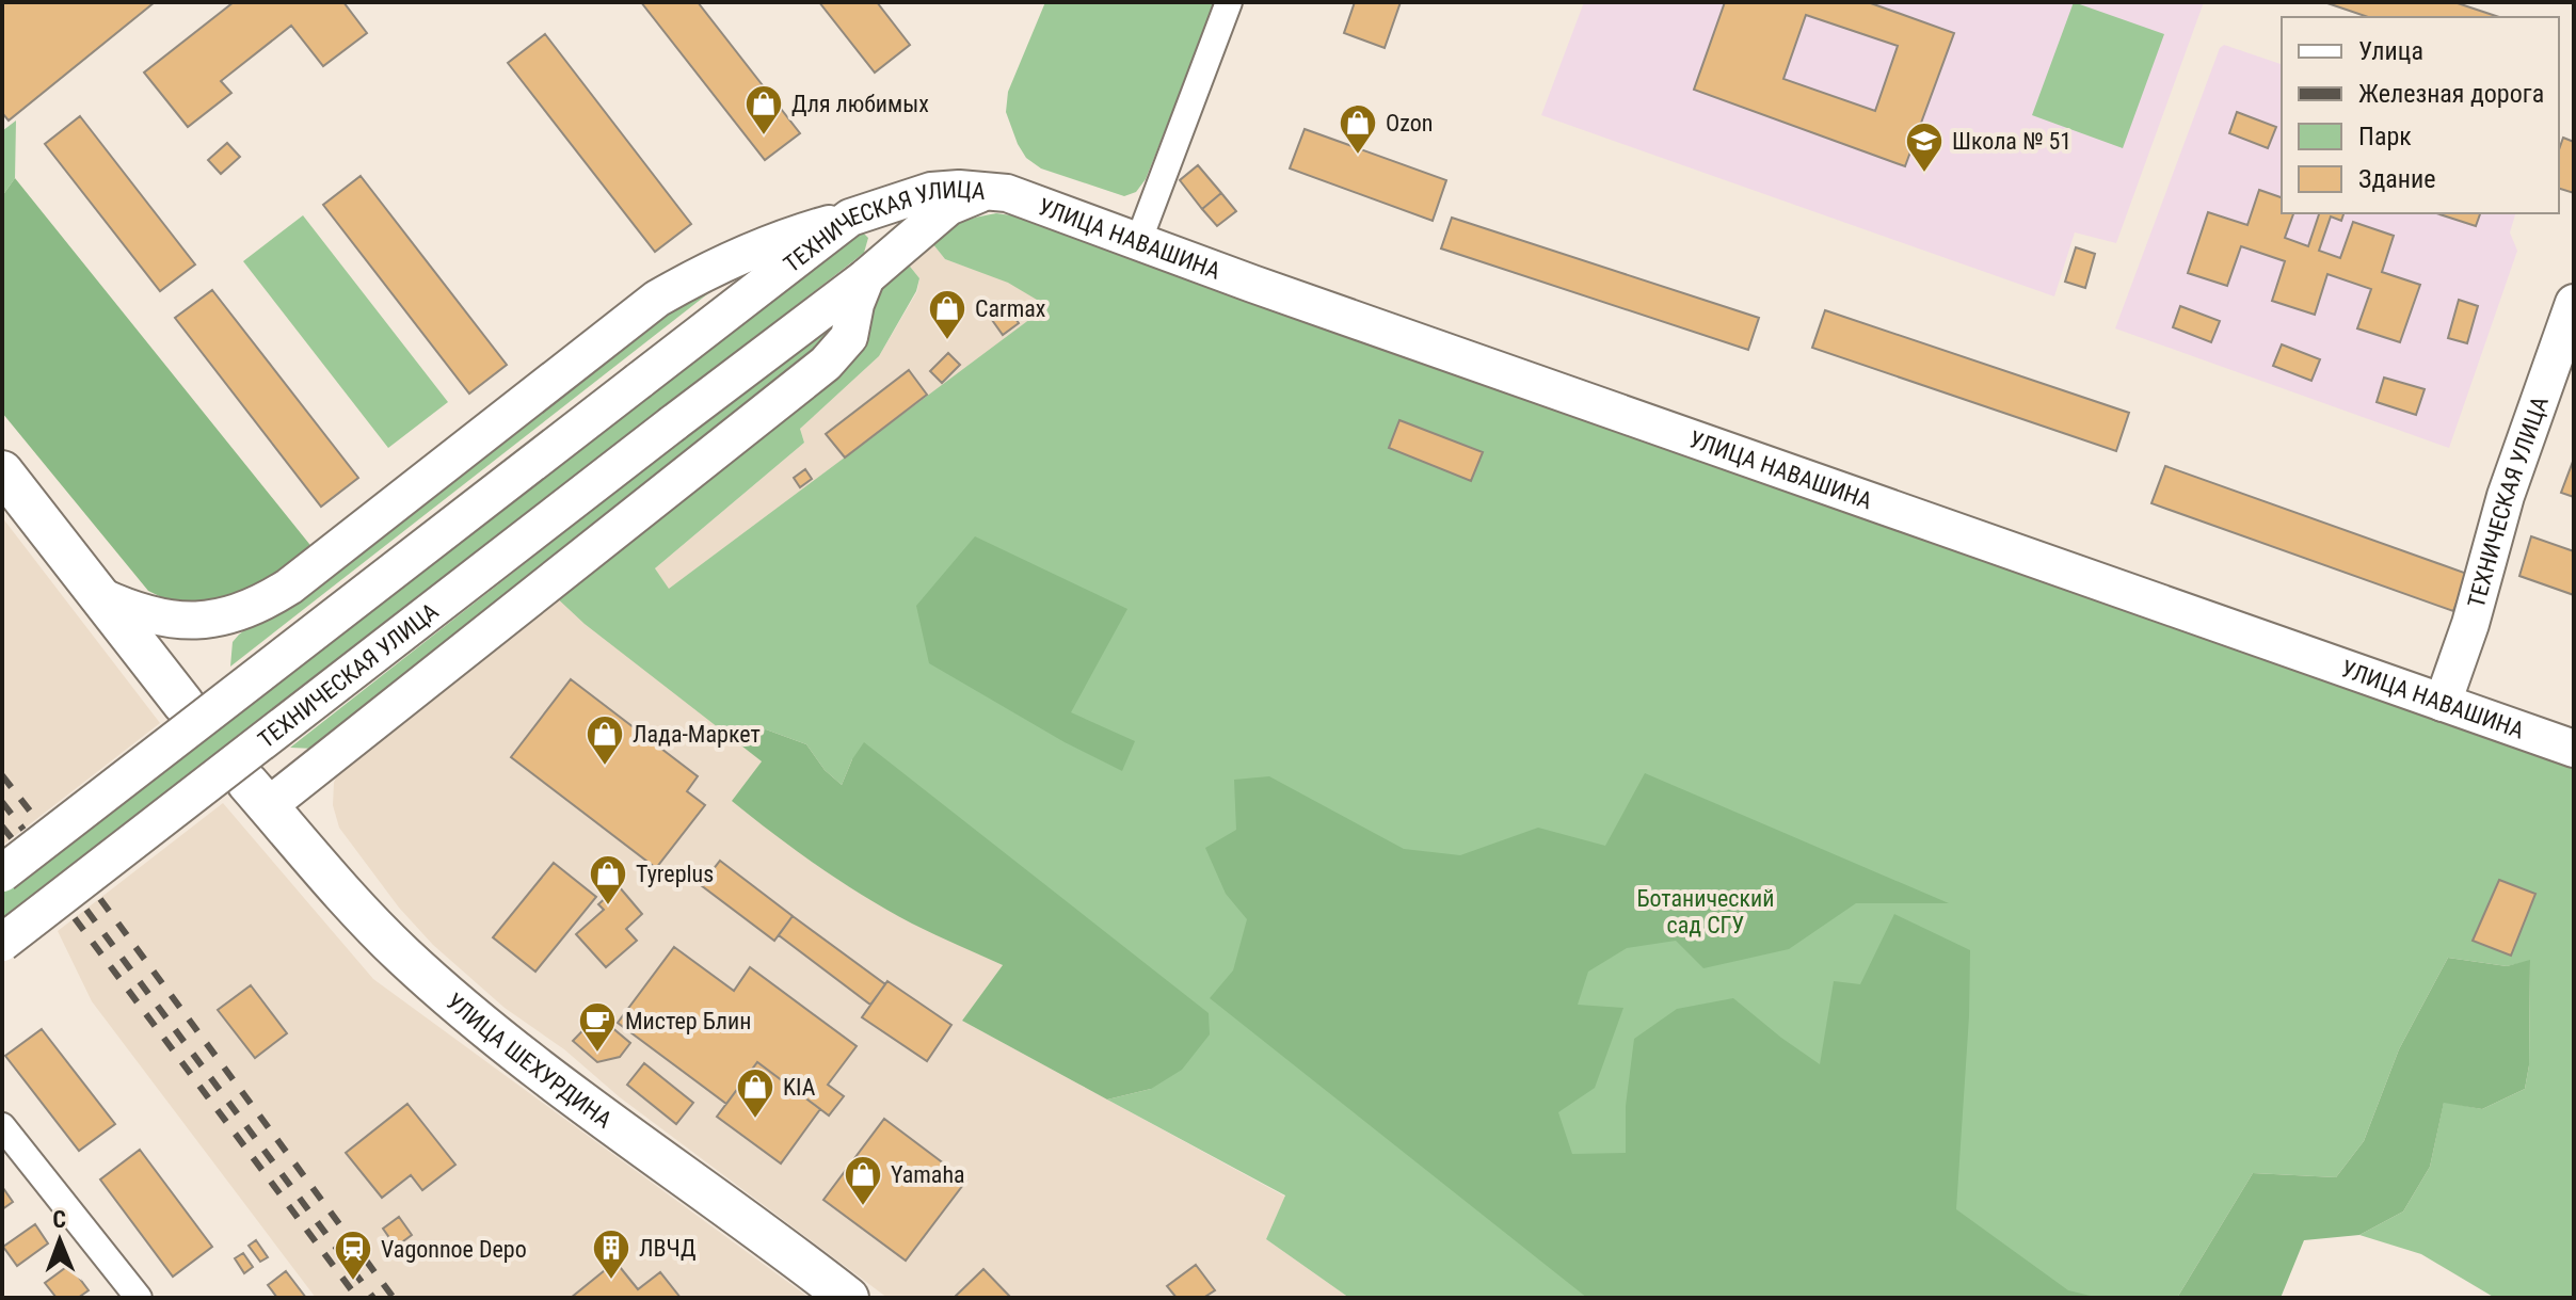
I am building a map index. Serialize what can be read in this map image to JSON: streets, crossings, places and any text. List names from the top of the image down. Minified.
{"streets":{"main road":["ТЕХНИЧЕСКАЯ УЛИЦА","УЛИЦА НАВАШИНА","УЛИЦА ШЕХУРДИНА"]},"crossings":[["ТЕХНИЧЕСКАЯ УЛИЦА","УЛИЦА НАВАШИНА"]],"parks":["Ботанический сад СГУ"],"places":{"shop":["Для любимых","Ozon","Carmax","Лада-Маркет","Tyreplus","KIA","Yamaha"],"school or university":["Школа № 51"],"cafe":["Мистер Блин"],"building":["ЛВЧД"],"station":["Vagonnoe Depo"]},"legend":["Улица","Железная дорога","Парк","Здание"],"north":"top"}
